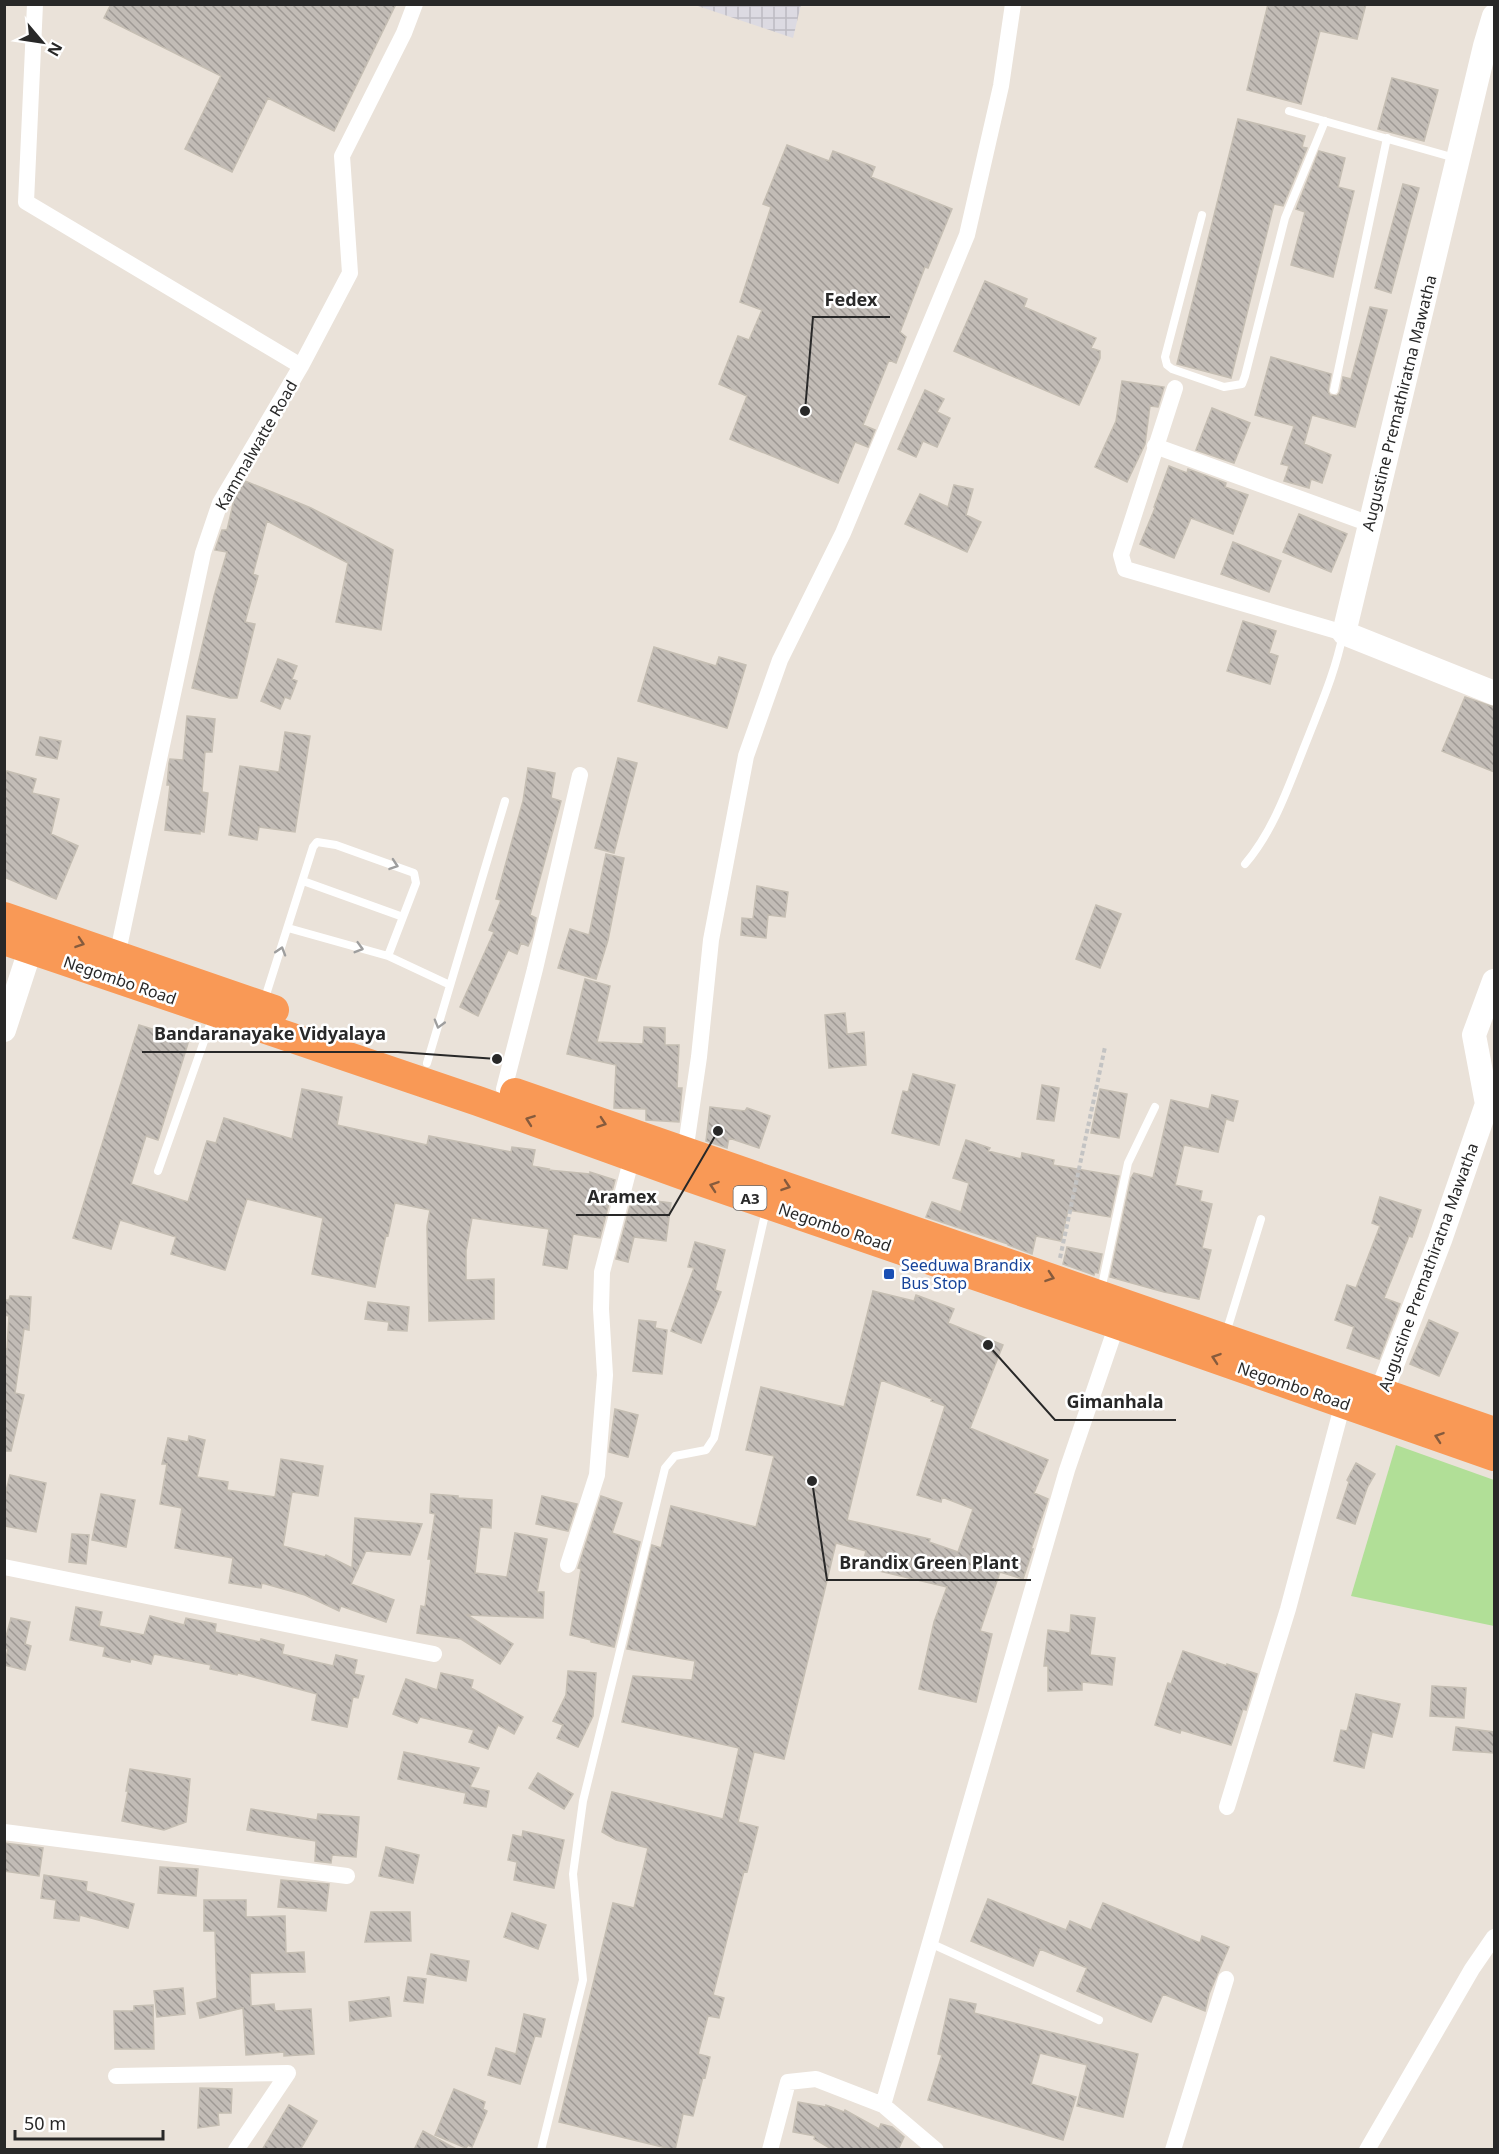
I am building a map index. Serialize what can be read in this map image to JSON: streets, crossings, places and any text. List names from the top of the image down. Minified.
{"streets":{"highway":["Negombo Road","A3"],"main road":["Augustine Premathiratna Mawatha"],"street":["Kammalwatte Road"]},"crossings":[["Augustine Premathiratna Mawatha","Negombo Road"],["Kammalwatte Road","Negombo Road"]],"places":{"other":["Fedex","Bandaranayake Vidyalaya","Aramex","Gimanhala","Brandix Green Plant"],"transit":["Seeduwa Brandix Bus Stop"]},"scale_bar":"50 m","north":"bottom right"}
